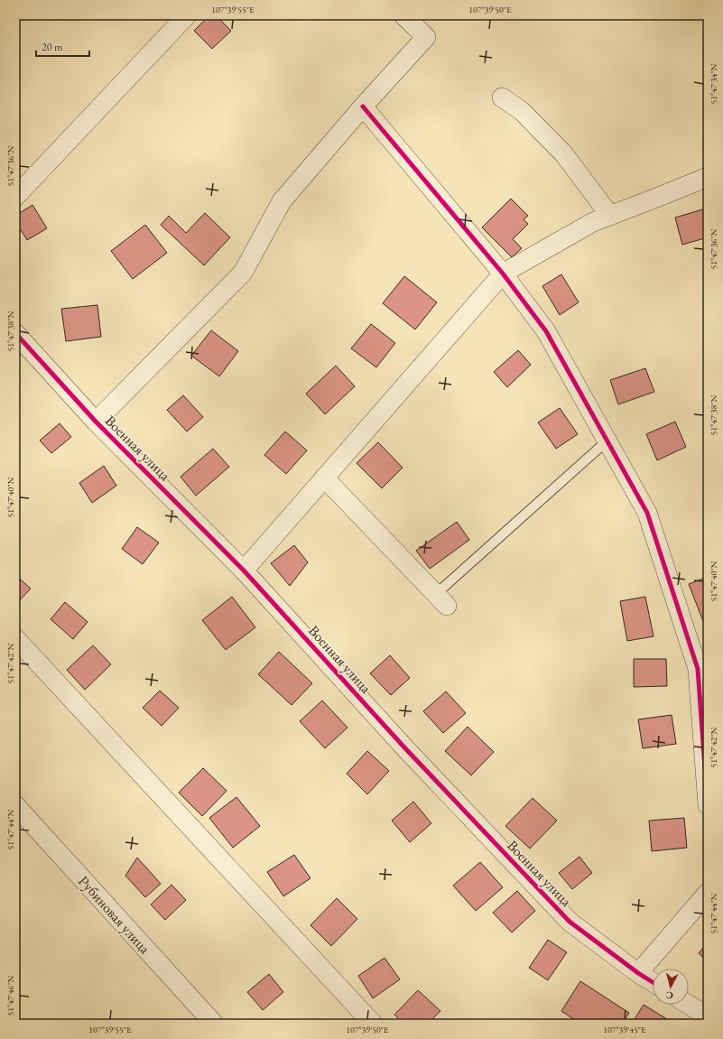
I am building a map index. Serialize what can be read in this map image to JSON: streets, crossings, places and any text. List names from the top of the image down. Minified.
{"streets":{"street":["Военная улица","Рубиновая улица"]},"scale_bar":"20 m","north":"bottom","coordinates":["107°39'55\"E","107°39'50\"E","51°47'34\"N","51°47'36\"N","51°47'38\"N","51°47'40\"N","51°47'42\"N","51°47'44\"N","51°47'46\"N","107°39'45\"E"]}
